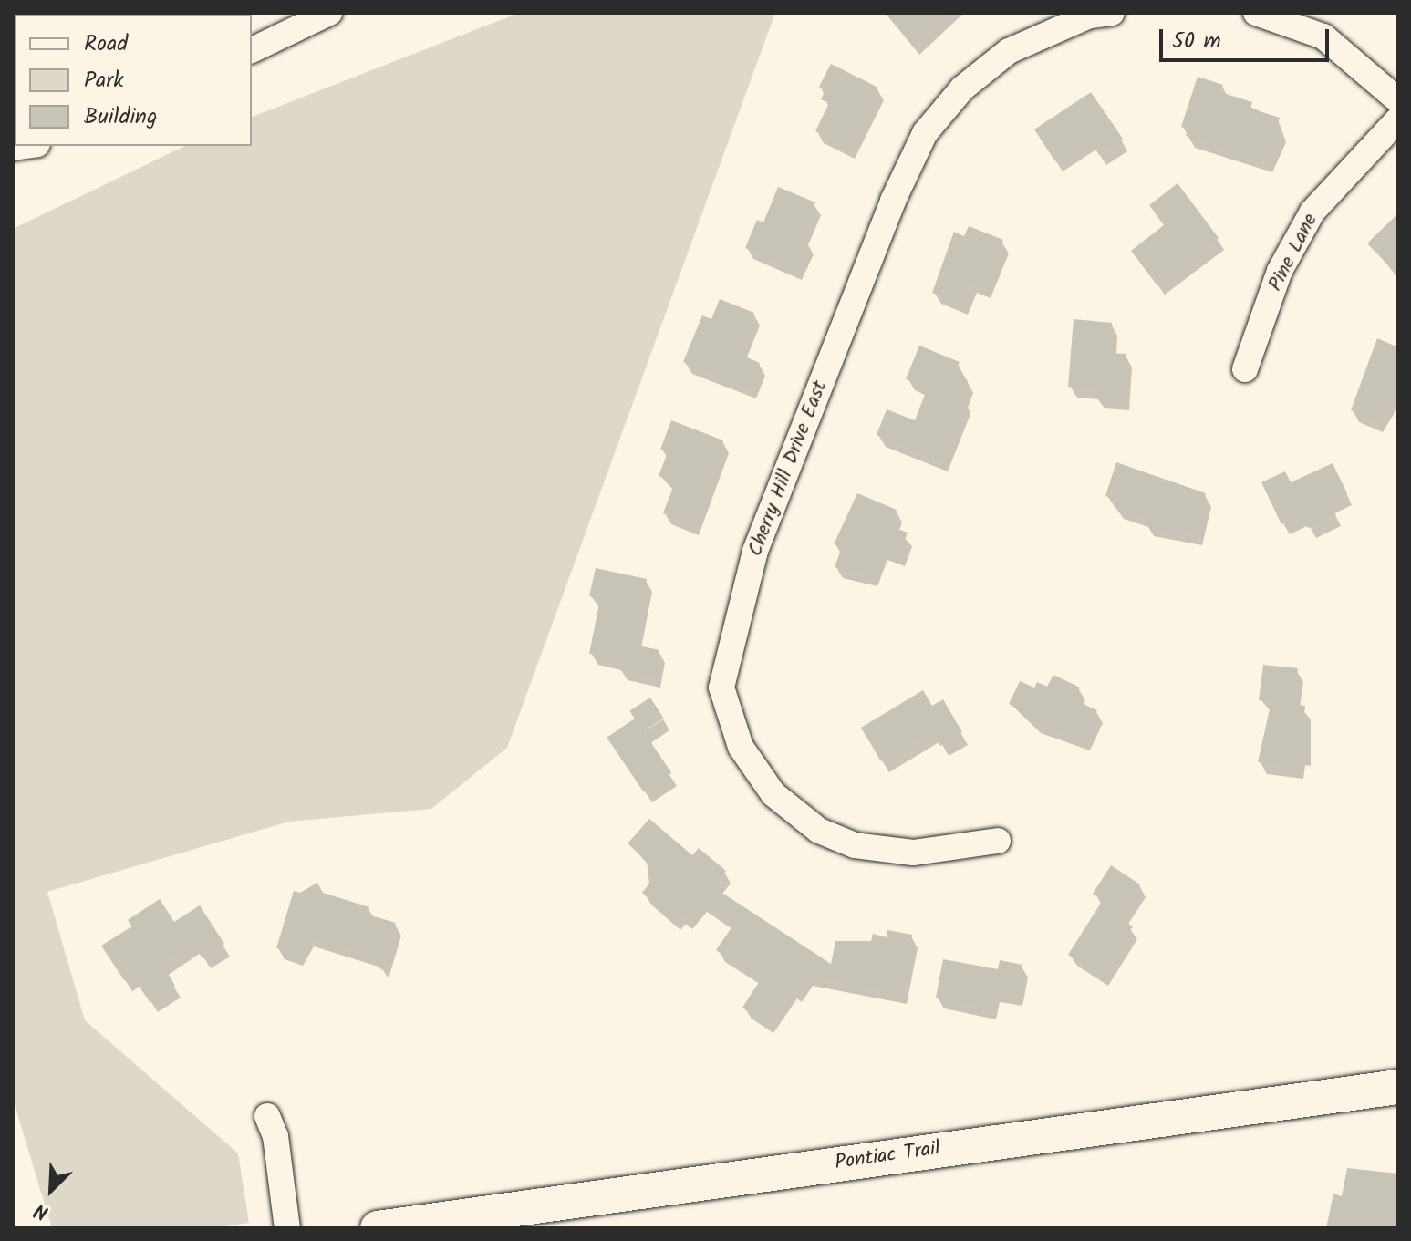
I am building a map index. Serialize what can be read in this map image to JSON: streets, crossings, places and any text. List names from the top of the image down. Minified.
{"streets":{"main road":["Pontiac Trail"],"street":["Pine Lane","Cherry Hill Drive East"]},"legend":["Road","Park","Building"],"scale_bar":"50 m","north":"bottom left"}
